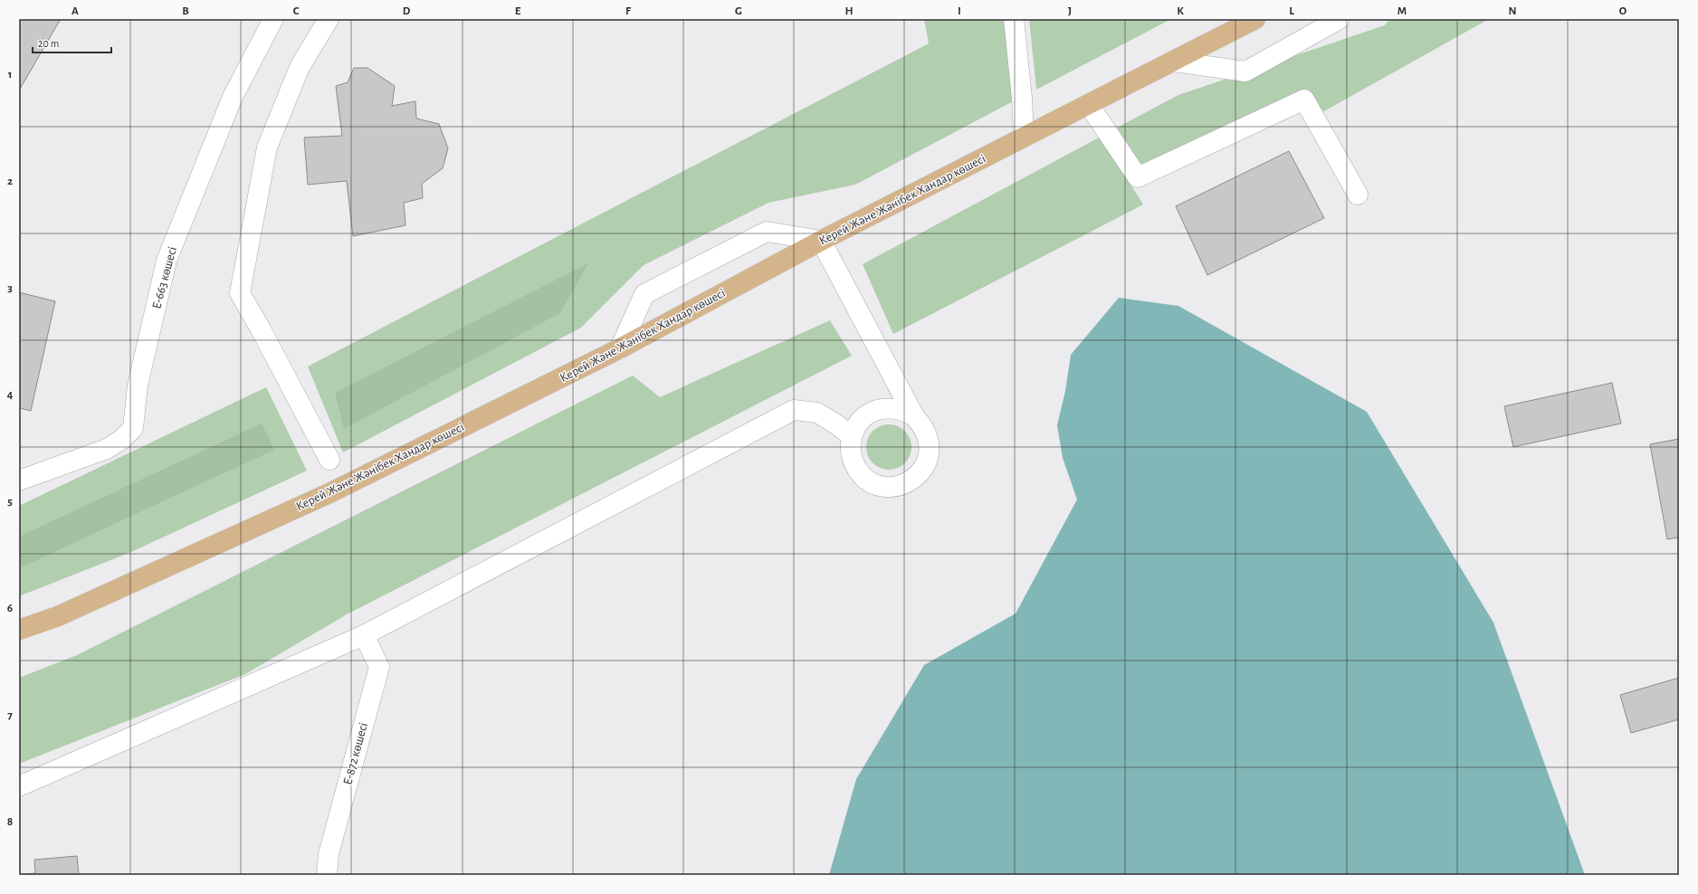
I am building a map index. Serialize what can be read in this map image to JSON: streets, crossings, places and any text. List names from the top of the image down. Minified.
{"streets":{"main road":["Керей Және Жәнібек Хандар көшесі"],"street":["Е-663 көшесі","Е-872 көшесі"]},"scale_bar":"20 m","grid":{"columns":["A","B","C","D","E","F","G","H","I","J","K","L","M","N","O"],"rows":["1","2","3","4","5","6","7","8"]}}
